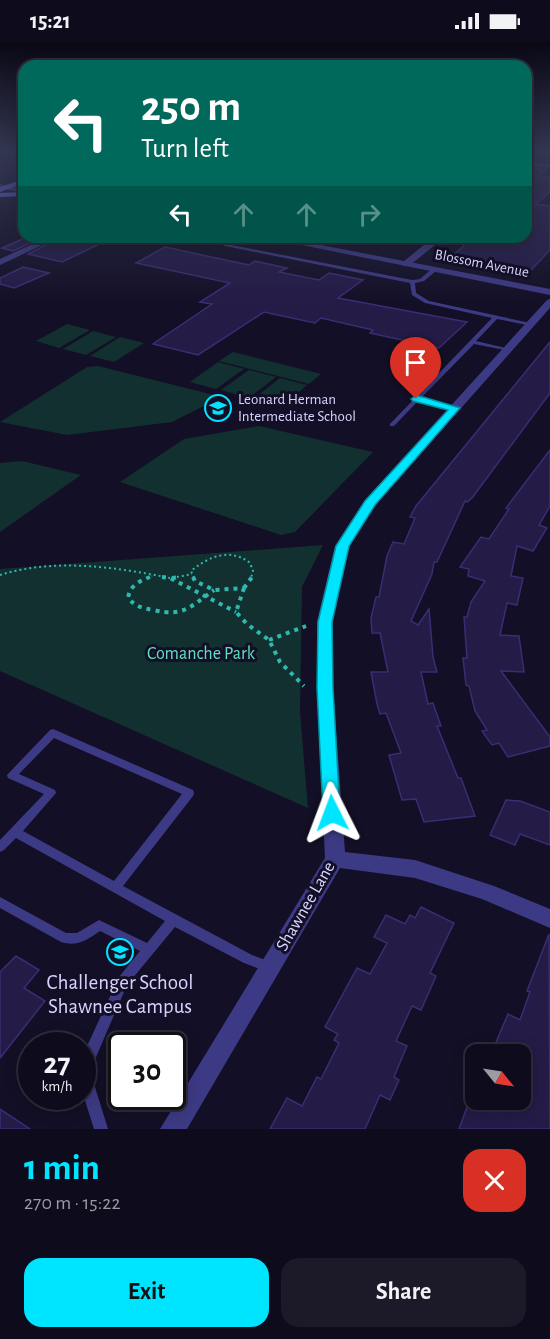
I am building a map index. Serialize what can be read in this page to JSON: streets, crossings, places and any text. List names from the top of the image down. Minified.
{"streets":{"street":["Blossom Avenue","Shawnee Lane"]},"parks":["Comanche Park"],"places":{"school or university":["Leonard Herman Intermediate School","Challenger School Shawnee Campus"]},"north":"bottom right","page":{"status":"15:21","turn":["250 m","Turn left"],"speed":"27 km/h","limit":"30","heading":["1 min","270 m · 15:22"],"buttons":["Exit","Share"]}}
